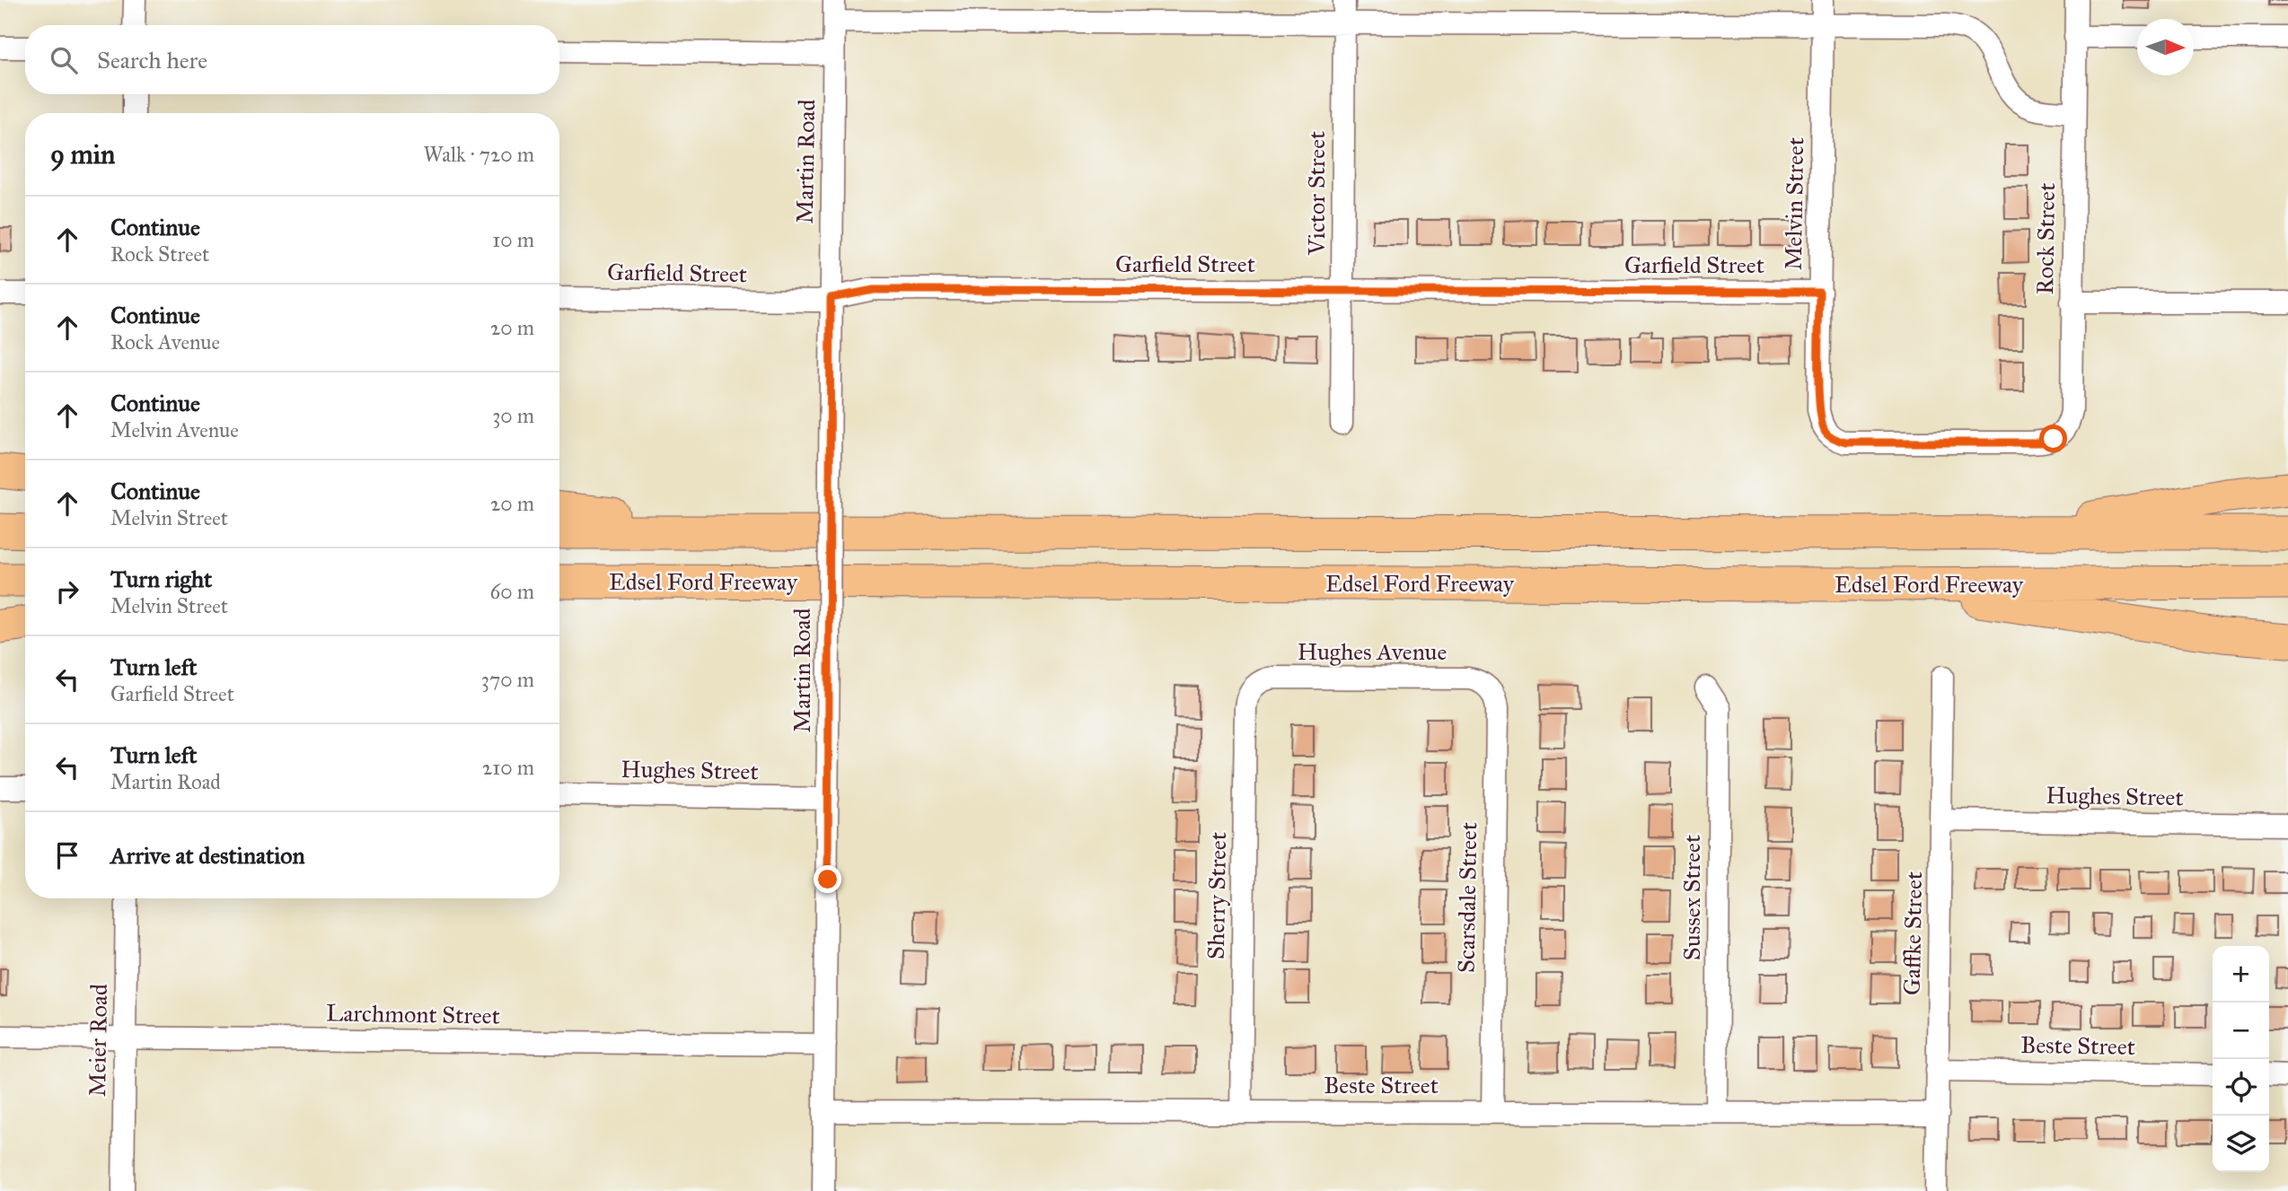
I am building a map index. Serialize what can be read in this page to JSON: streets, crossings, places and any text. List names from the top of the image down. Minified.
{"streets":{"highway":["Edsel Ford Freeway"],"street":["Martin Road","Victor Street","Melvin Street","Rock Street","Garfield Street","Hughes Avenue","Hughes Street","Sherry Street","Scarsdale Street","Sussex Street","Gaffke Street","Larchmont Street","Meier Road","Beste Street"]},"crossings":[["Martin Road","Garfield Street"],["Martin Road","Hughes Street"],["Martin Road","Larchmont Street"],["Martin Road","Beste Street"],["Victor Street","Garfield Street"],["Melvin Street","Rock Street"],["Melvin Street","Garfield Street"],["Hughes Avenue","Sherry Street"],["Hughes Avenue","Scarsdale Street"],["Hughes Street","Gaffke Street"],["Sherry Street","Beste Street"],["Scarsdale Street","Beste Street"],["Sussex Street","Beste Street"],["Gaffke Street","Beste Street"],["Larchmont Street","Meier Road"]],"north":"right","page":{"search":"Search here","heading":["9 min","Walk · 720 m"],"list":[["Continue","Rock Street","10 m"],["Continue","Rock Avenue","20 m"],["Continue","Melvin Avenue","30 m"],["Continue","Melvin Street","20 m"],["Turn right","Melvin Street","60 m"],["Turn left","Garfield Street","370 m"],["Turn left","Martin Road","210 m"],"Arrive at destination"],"map_buttons":["+","−"]}}
